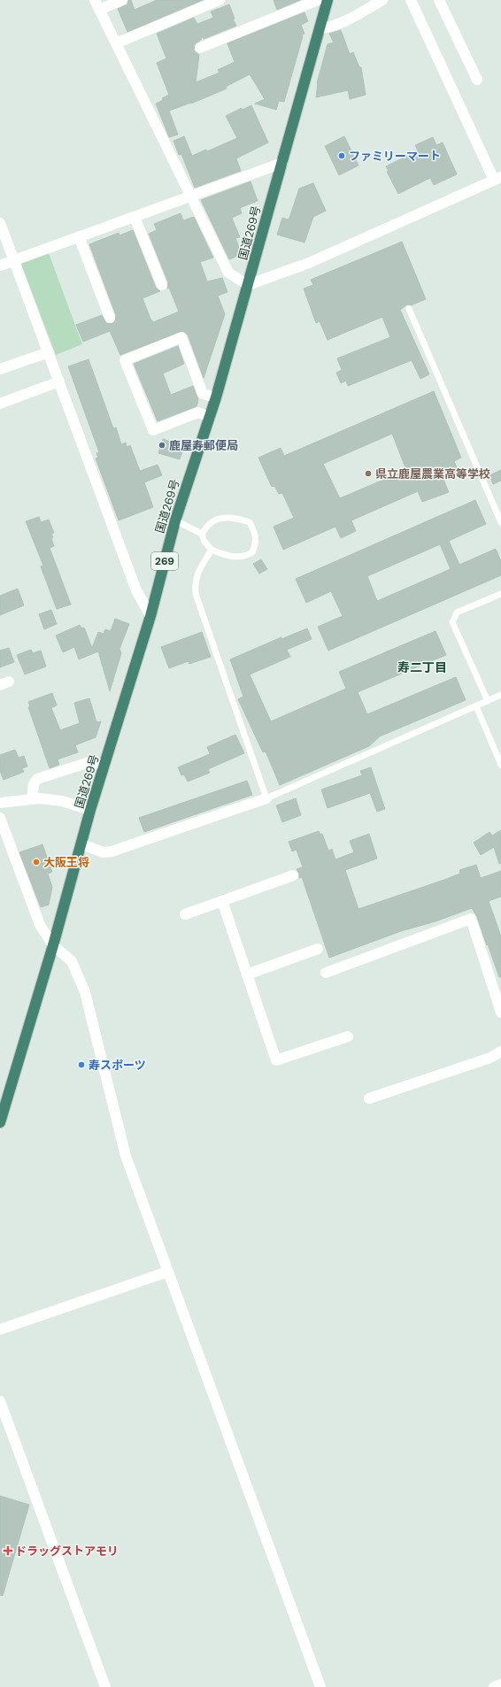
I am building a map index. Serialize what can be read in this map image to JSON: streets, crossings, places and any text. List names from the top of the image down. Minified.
{"streets":{"highway":["国道269号","269"]},"districts":["寿二丁目"],"places":{"other":["ファミリーマート","鹿屋寿郵便局","県立鹿屋農業高等学校","大阪王将","寿スポーツ"],"health":["ドラッグストアモリ"]}}
